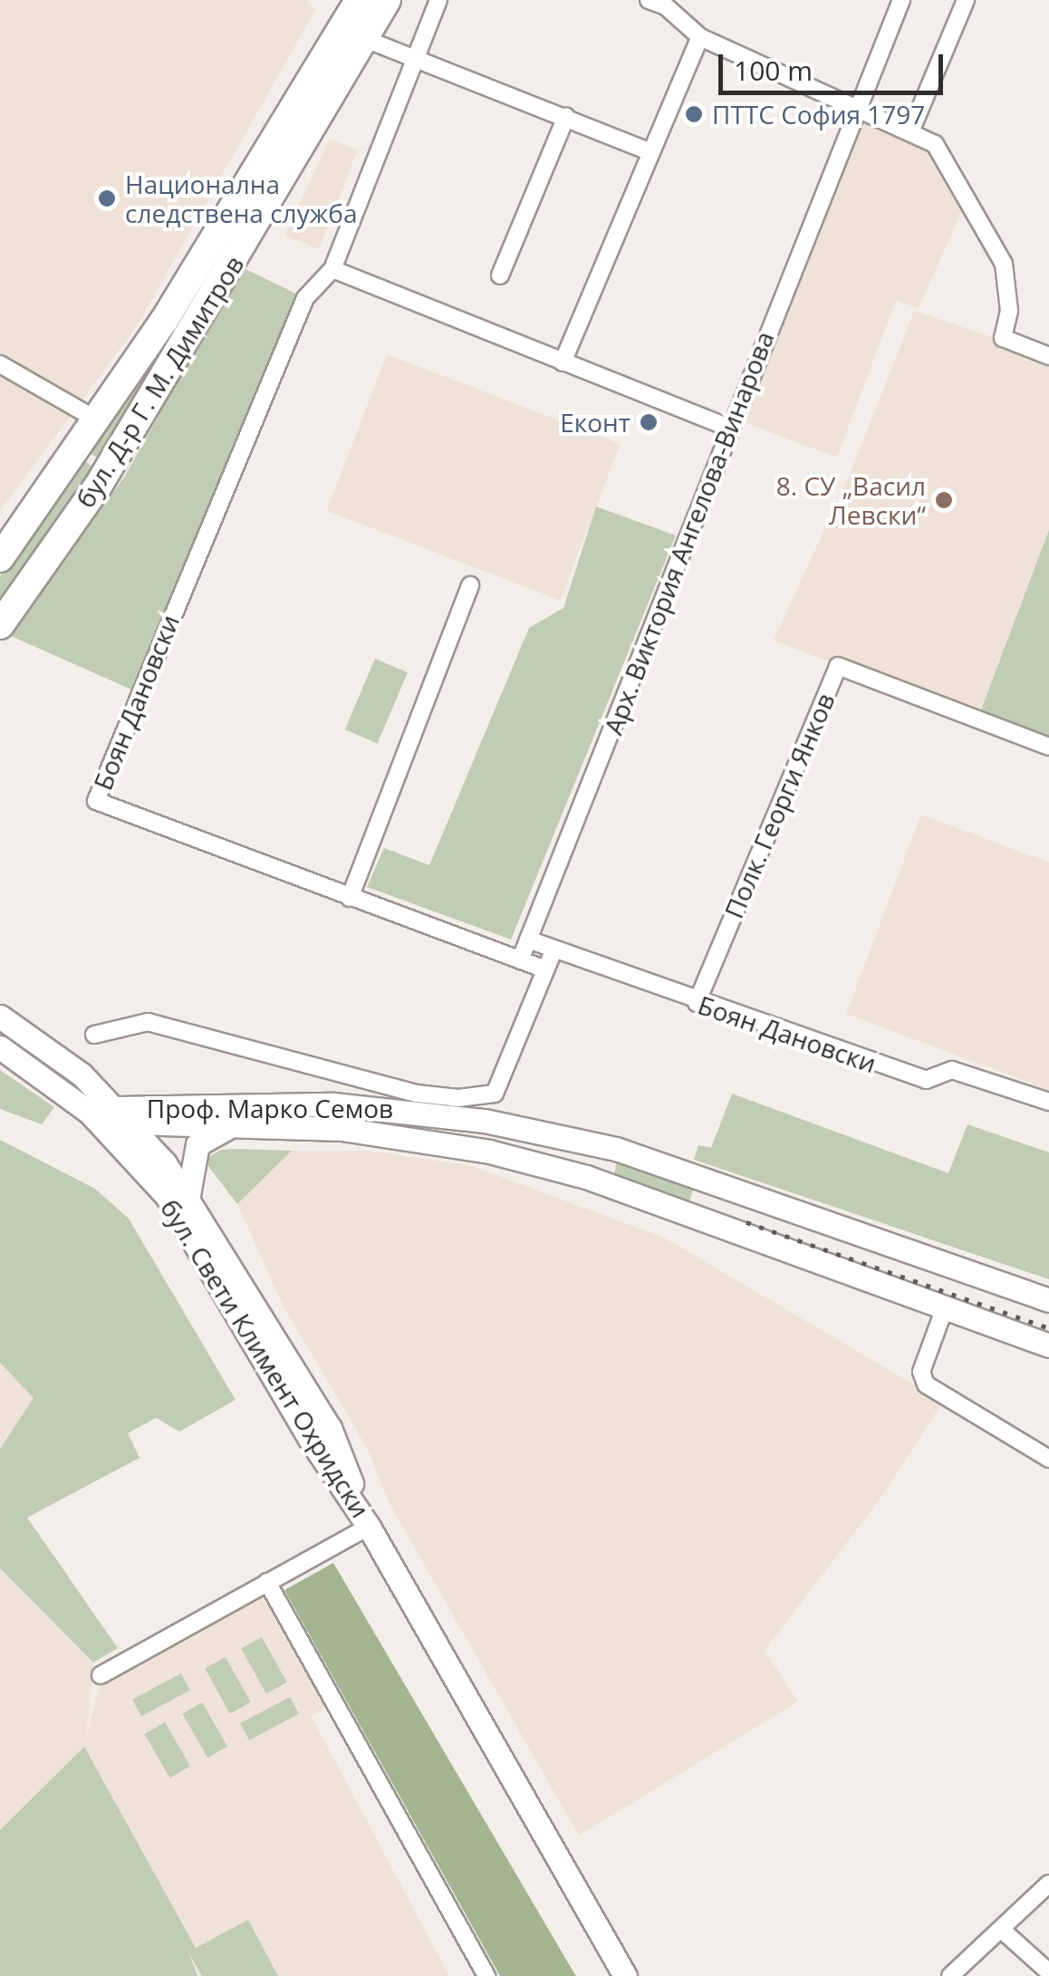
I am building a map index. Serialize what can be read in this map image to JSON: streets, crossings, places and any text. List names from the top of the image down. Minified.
{"streets":{"main road":["бул. Д-р Г. М. Димитров","Проф. Марко Семов","бул. Свети Климент Охридски"],"street":["Арх. Виктория Ангелова-Винарова","Боян Дановски","Полк. Георги Янков"]},"crossings":[["Арх. Виктория Ангелова-Винарова","Боян Дановски"],["Боян Дановски","Полк. Георги Янков"],["Проф. Марко Семов","бул. Свети Климент Охридски"]],"places":["ПТТС София 1797","Национална следствена служба","Еконт","8. СУ „Васил Левски“"],"scale_bar":"100 m"}
